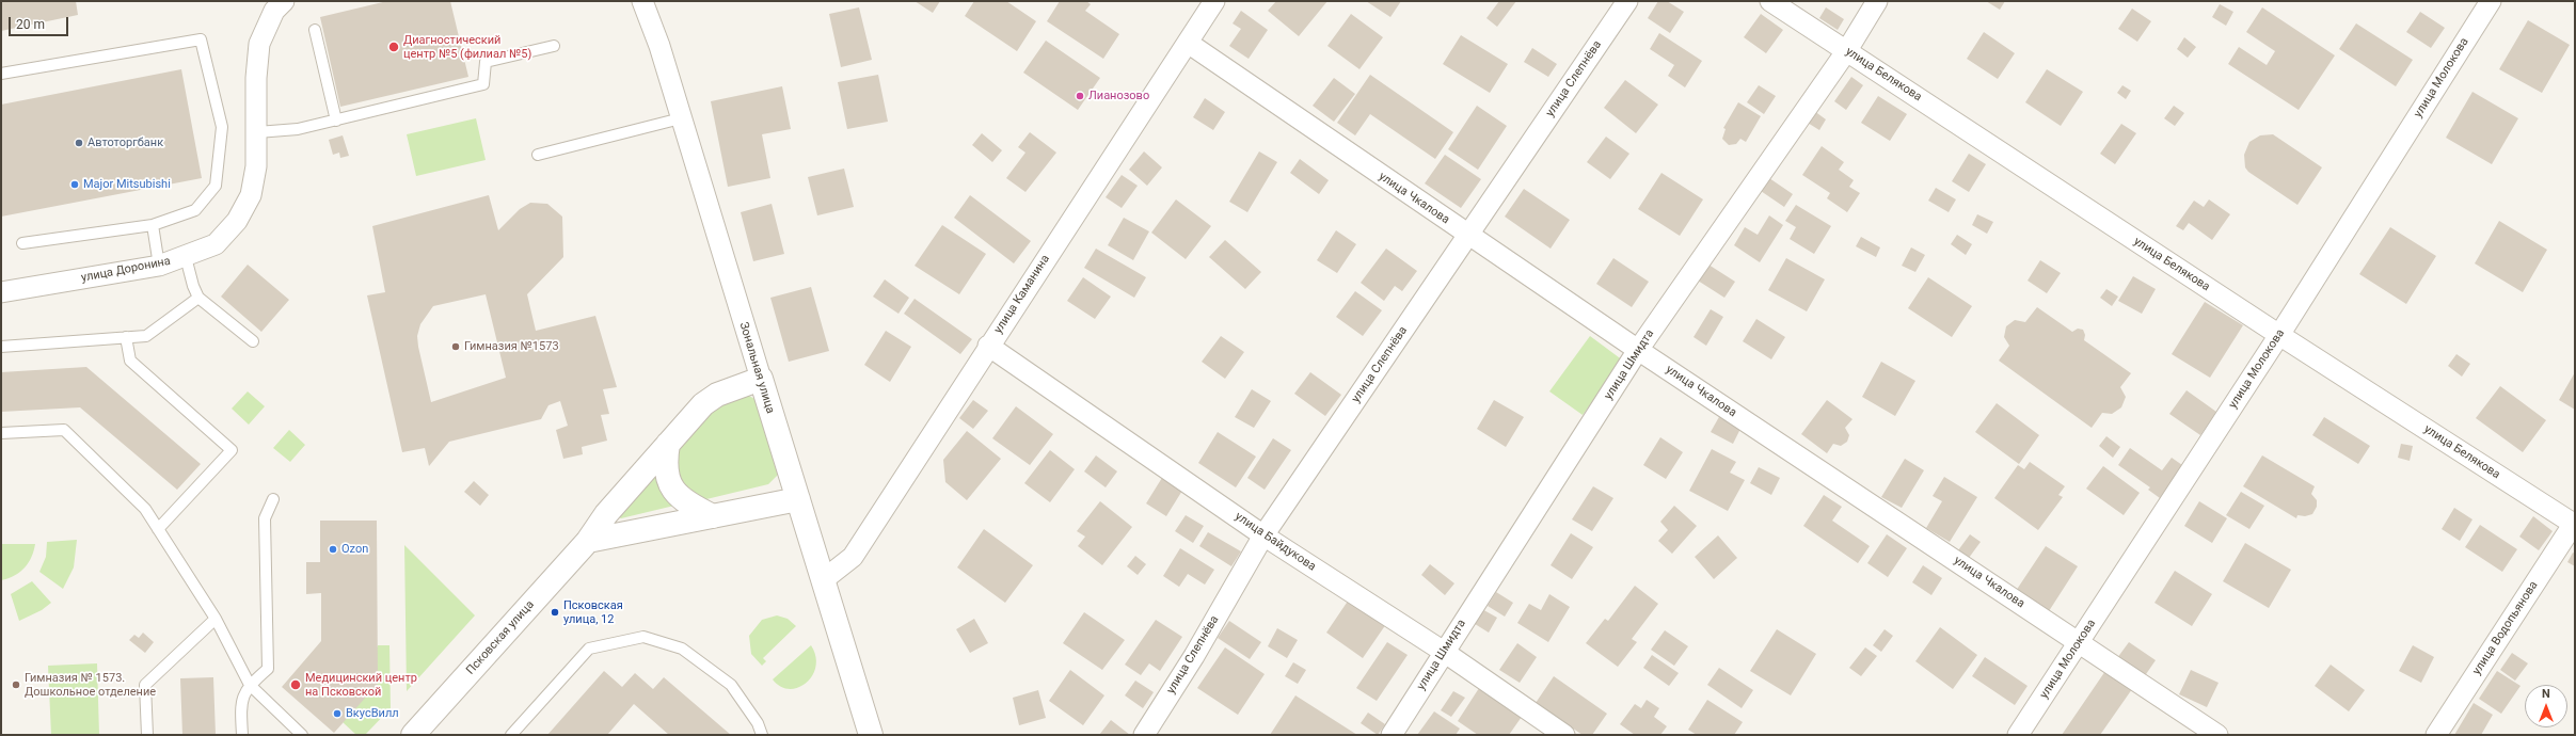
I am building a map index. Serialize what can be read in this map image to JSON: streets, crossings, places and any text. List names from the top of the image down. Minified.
{"streets":{"street":["улица Белякова","улица Молокова","улица Слепнёва","улица Чкалова","улица Доронина","улица Каманина","улица Шмидта","Зональная улица","улица Байдукова","улица Водопьянова","Псковская улица"]},"crossings":[["улица Белякова","улица Молокова"],["улица Белякова","улица Шмидта"],["улица Белякова","улица Водопьянова"],["улица Молокова","улица Чкалова"],["улица Слепнёва","улица Чкалова"],["улица Слепнёва","улица Байдукова"],["улица Чкалова","улица Каманина"],["улица Чкалова","улица Шмидта"],["улица Каманина","Зональная улица"],["улица Каманина","улица Байдукова"],["улица Шмидта","улица Байдукова"],["Зональная улица","Псковская улица"]],"places":["Диагностический центр №5 (филиал №5)","Лианозово","Автоторгбанк","Major Mitsubishi","Гимназия №1573","Ozon","Псковская улица, 12","Гимназия № 1573. Дошкольное отделение","Медицинский центр на Псковской","ВкусВилл"],"scale_bar":"20 m","north":"top"}
